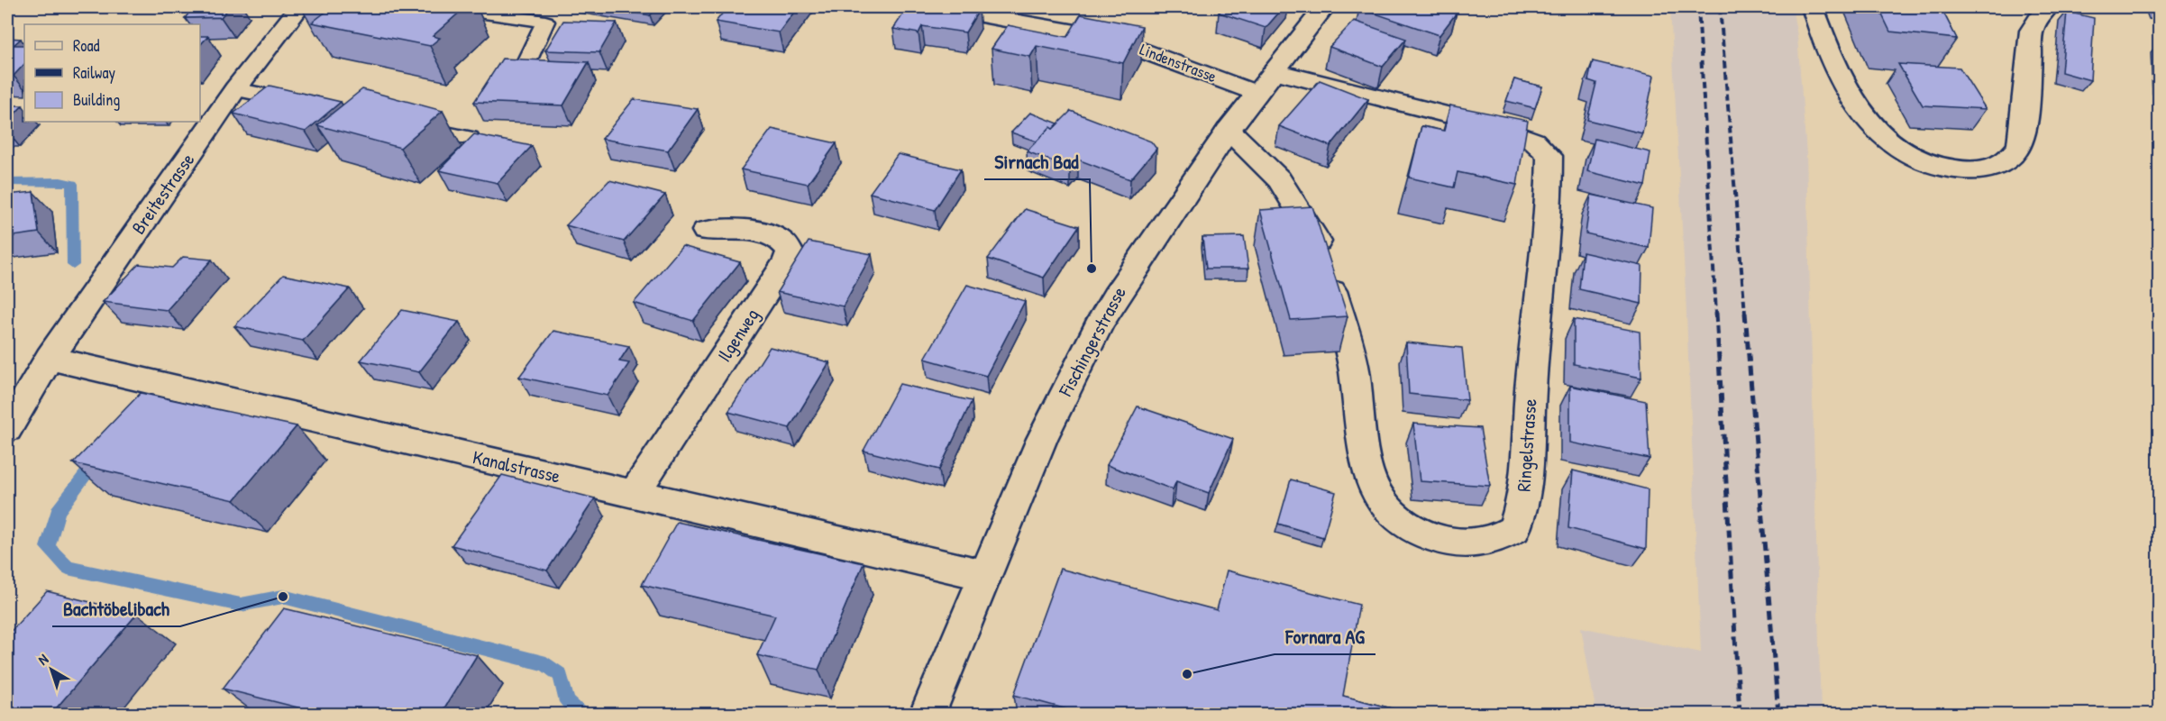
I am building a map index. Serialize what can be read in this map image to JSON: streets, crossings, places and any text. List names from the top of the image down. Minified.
{"streets":{"street":["Lindenstrasse","Breitestrasse","Ilgenweg","Fischingerstrasse","Ringelstrasse","Kanalstrasse"]},"crossings":[["Lindenstrasse","Fischingerstrasse"],["Lindenstrasse","Ringelstrasse"],["Breitestrasse","Kanalstrasse"],["Ilgenweg","Kanalstrasse"],["Fischingerstrasse","Ringelstrasse"],["Fischingerstrasse","Kanalstrasse"]],"places":["Sirnach Bad","Bachtöbelibach","Fornara AG"],"legend":["Road","Railway","Building"],"north":"top left"}
